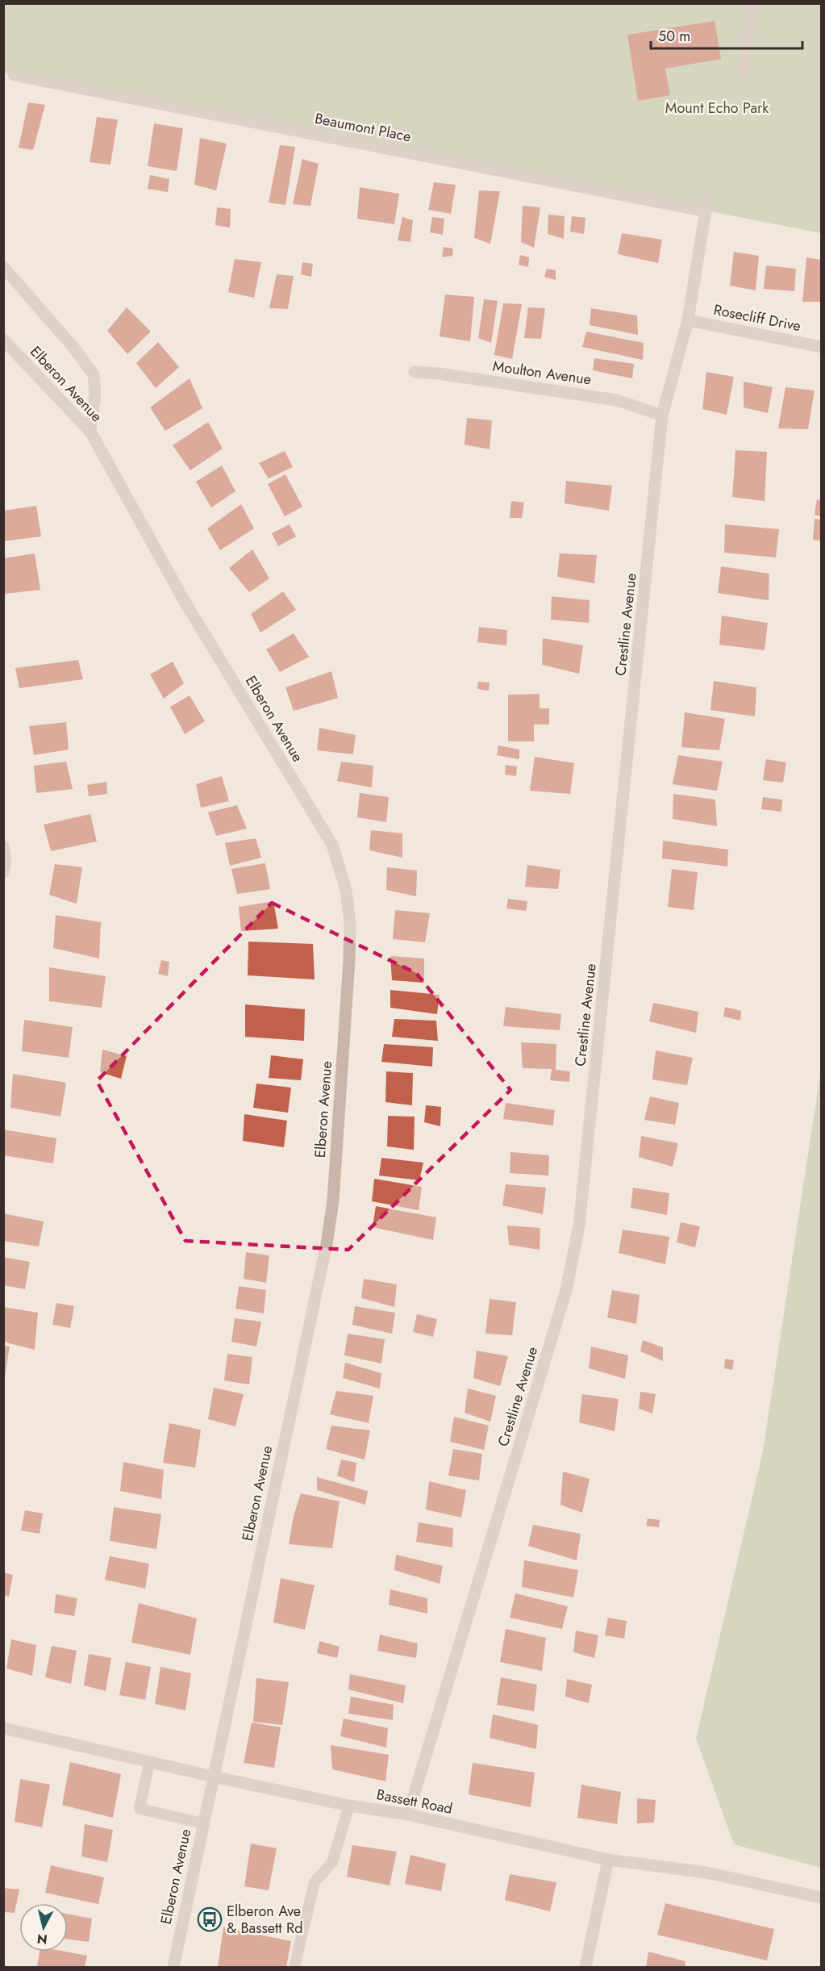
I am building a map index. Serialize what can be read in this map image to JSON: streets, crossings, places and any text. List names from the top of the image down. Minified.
{"streets":{"street":["Beaumont Place","Rosecliff Drive","Moulton Avenue","Elberon Avenue","Crestline Avenue","Bassett Road"]},"crossings":[["Beaumont Place","Crestline Avenue"],["Rosecliff Drive","Crestline Avenue"],["Moulton Avenue","Crestline Avenue"],["Elberon Avenue","Bassett Road"],["Crestline Avenue","Bassett Road"]],"parks":["Mount Echo Park"],"places":{"bus stop":["Elberon Ave & Bassett Rd"]},"scale_bar":"50 m","north":"bottom"}
